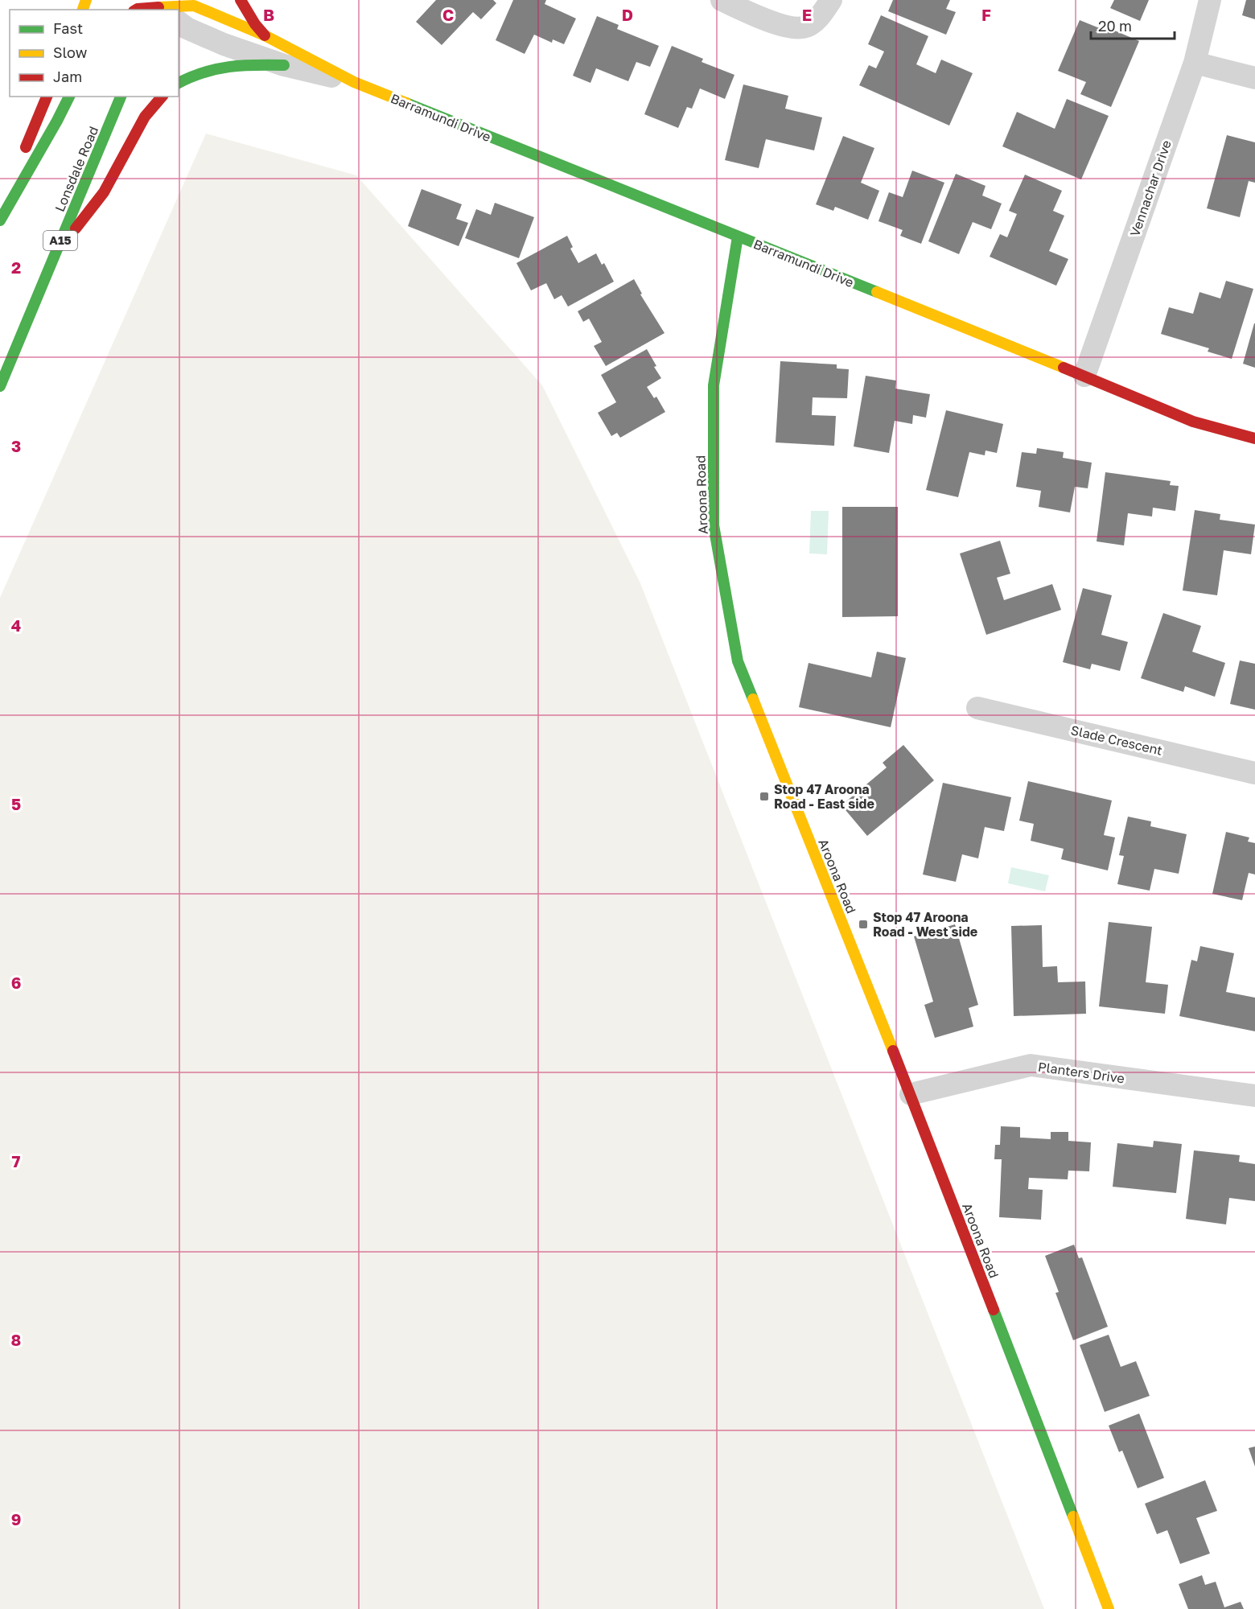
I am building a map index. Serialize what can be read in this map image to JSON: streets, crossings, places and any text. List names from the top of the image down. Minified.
{"streets":{"street":["Barramundi Drive","Lonsdale Road","Vennachar Drive","A15","Aroona Road","Slade Crescent","Planters Drive"]},"crossings":[["Barramundi Drive","Vennachar Drive"],["Barramundi Drive","Aroona Road"],["Aroona Road","Planters Drive"]],"places":{"transit":["Stop 47 Aroona Road - East side","Stop 47 Aroona Road - West side"]},"legend":["Fast","Slow","Jam"],"scale_bar":"20 m","grid":{"columns":["B","C","D","E","F"],"rows":["2","3","4","5","6","7","8","9"]}}
